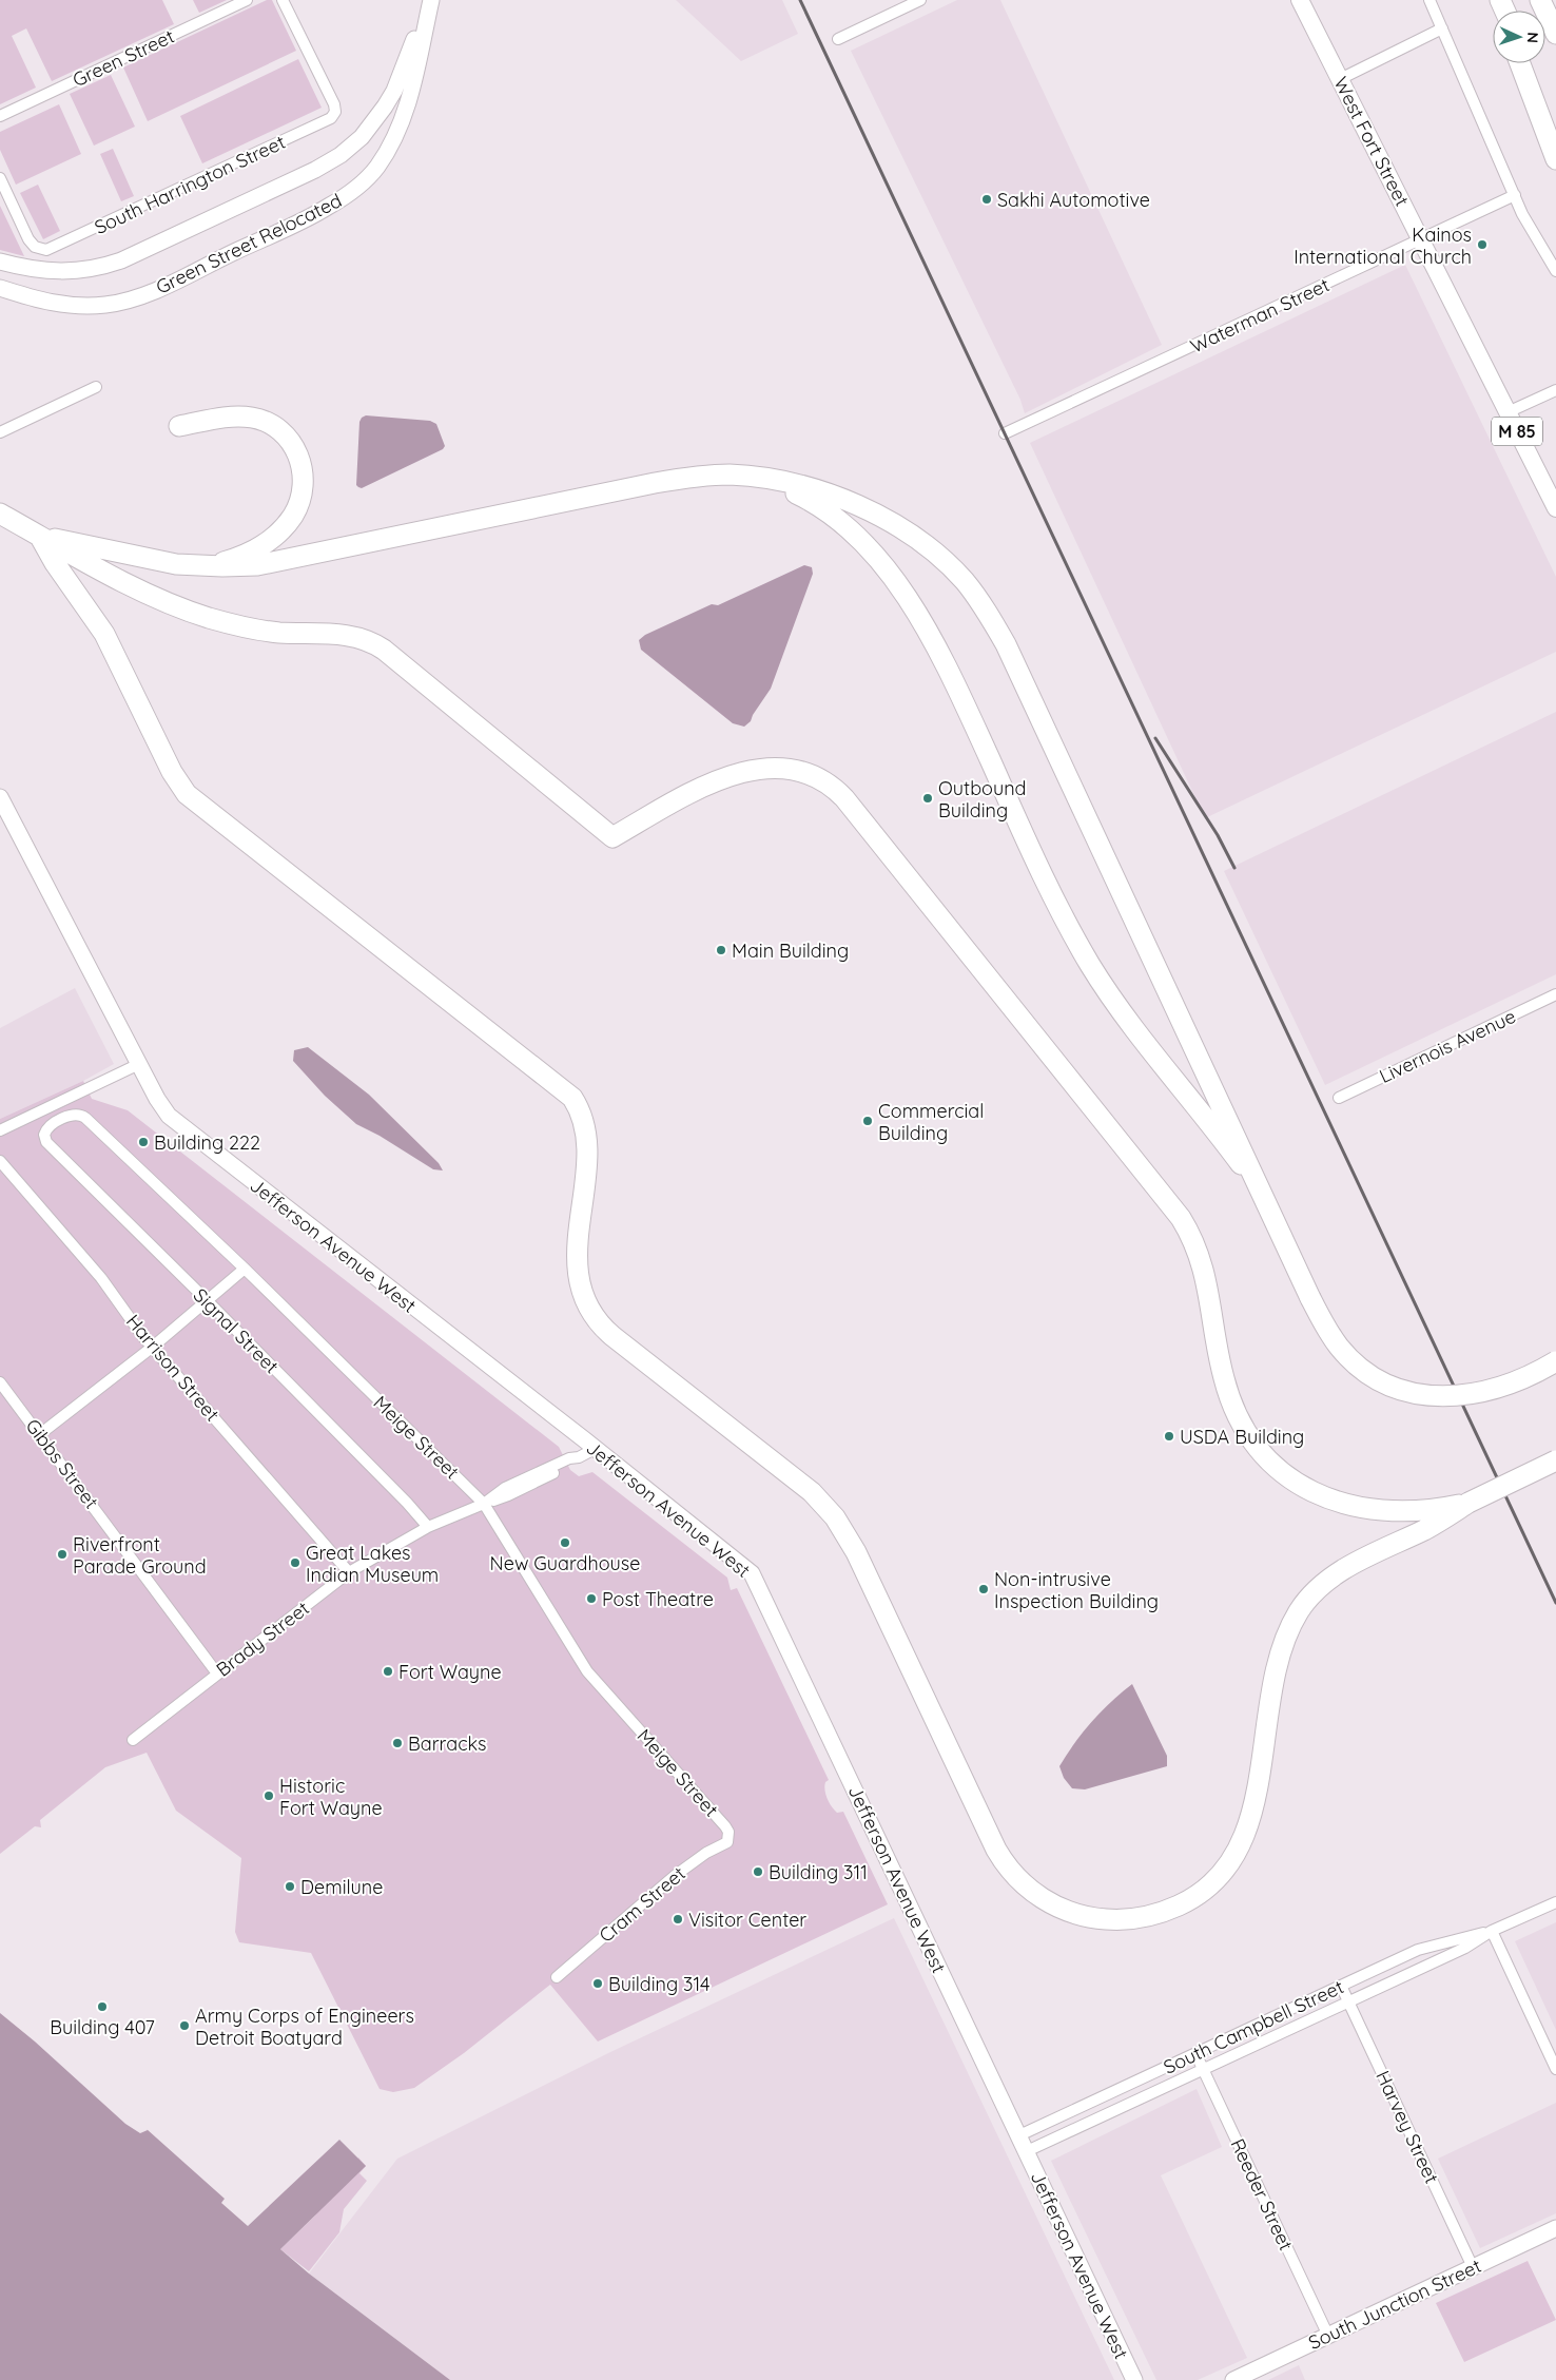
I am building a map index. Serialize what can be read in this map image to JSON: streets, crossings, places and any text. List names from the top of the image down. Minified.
{"streets":{"main road":["West Fort Street","Green Street Relocated","M 85","Jefferson Avenue West","South Junction Street"],"street":["Green Street","South Harrington Street","Waterman Street","Livernois Avenue","Signal Street","Harrison Street","Meige Street","Gibbs Street","Brady Street","Cram Street","South Campbell Street","Harvey Street","Reeder Street"]},"crossings":[["West Fort Street","Waterman Street"],["Jefferson Avenue West","Brady Street"],["Jefferson Avenue West","South Campbell Street"],["Signal Street","Meige Street"],["Signal Street","Brady Street"],["Harrison Street","Brady Street"],["Meige Street","Brady Street"],["Meige Street","Cram Street"],["Gibbs Street","Brady Street"],["South Campbell Street","Harvey Street"],["South Campbell Street","Reeder Street"],["Harvey Street","South Junction Street"],["Reeder Street","South Junction Street"]],"places":["Sakhi Automotive","Kainos International Church","Outbound Building","Main Building","Commercial Building","Building 222","USDA Building","New Guardhouse","Riverfront Parade Ground","Great Lakes Indian Museum","Non-intrusive Inspection Building","Post Theatre","Fort Wayne","Barracks","Historic Fort Wayne","Building 311","Demilune","Visitor Center","Building 314","Building 407","Army Corps of Engineers Detroit Boatyard"],"north":"right"}
